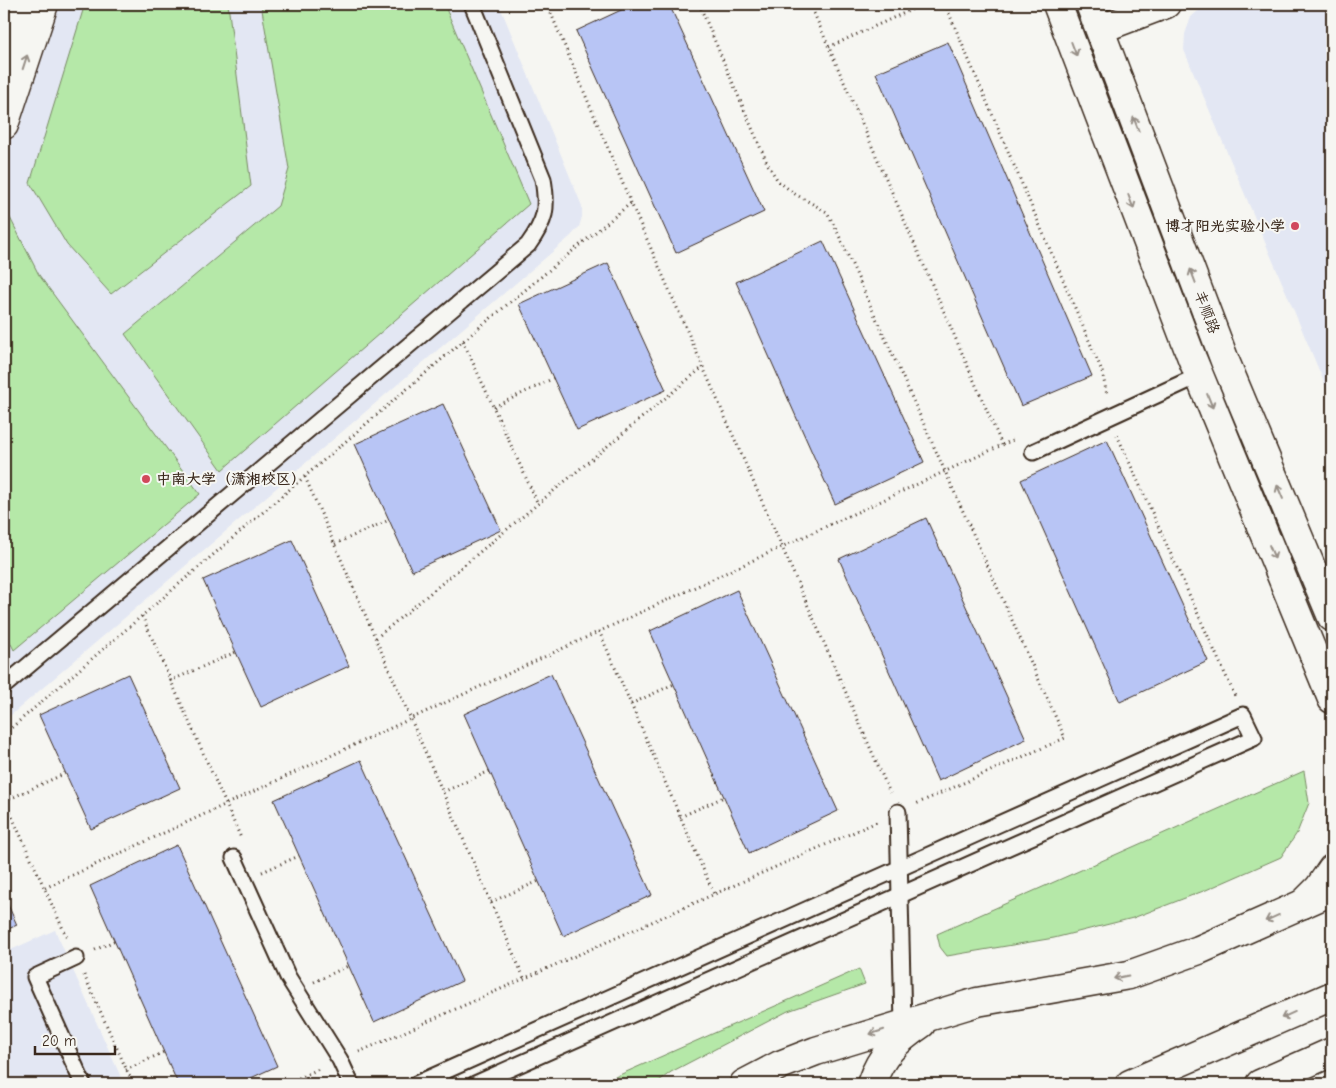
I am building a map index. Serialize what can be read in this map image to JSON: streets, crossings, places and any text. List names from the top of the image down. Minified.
{"streets":{"main road":["丰顺路"]},"places":["博才阳光实验小学","中南大学（潇湘校区）"],"scale_bar":"20 m"}
